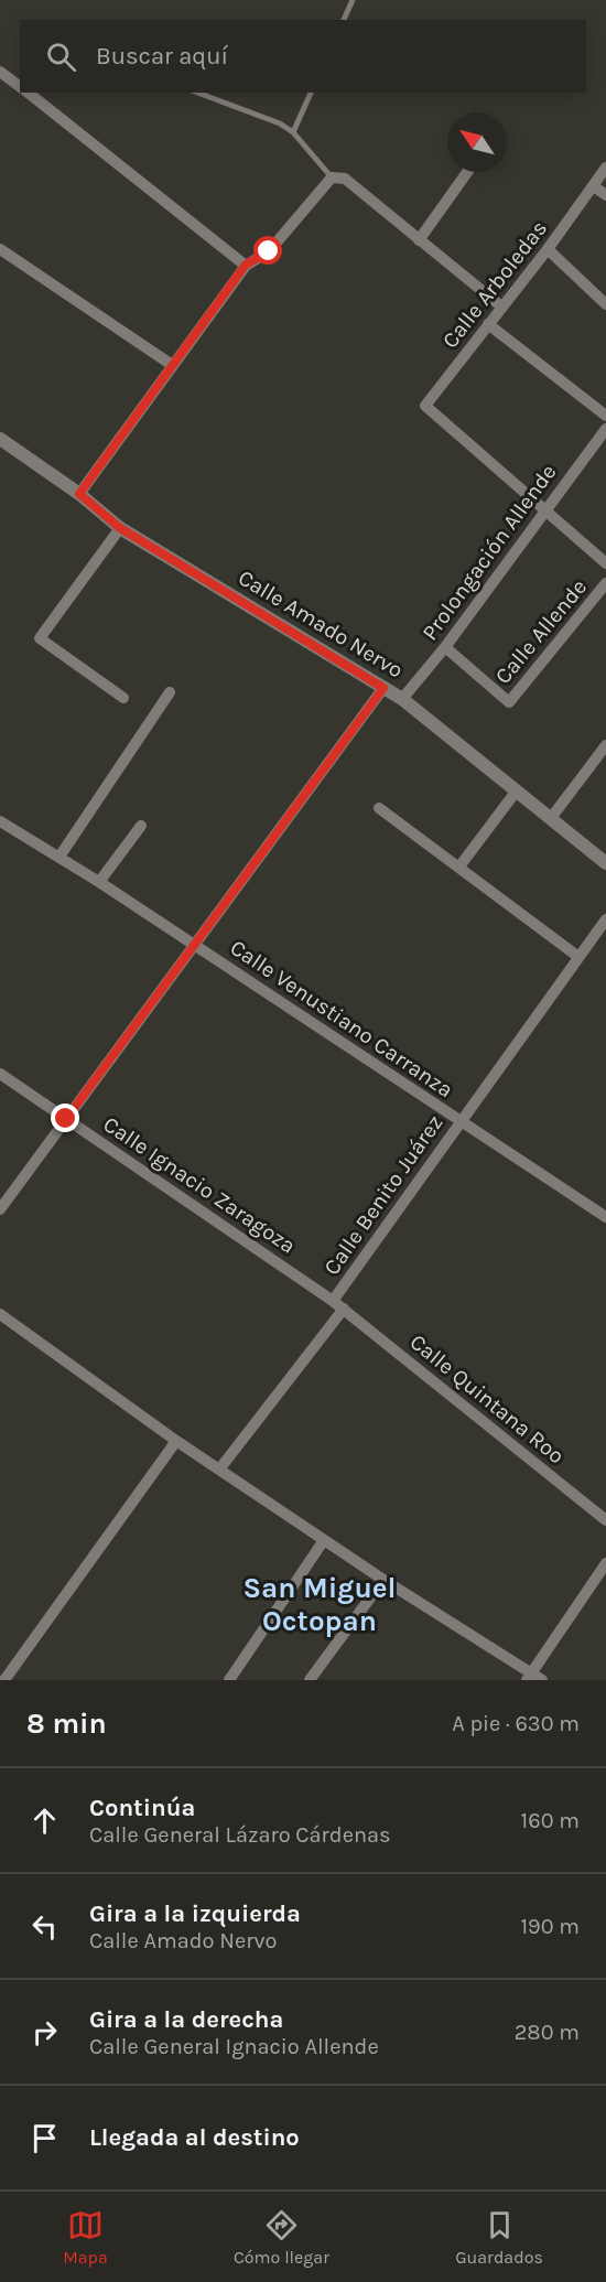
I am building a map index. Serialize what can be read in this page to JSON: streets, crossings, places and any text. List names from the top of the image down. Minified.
{"streets":{"street":["Calle Arboledas","Prolongación Allende","Calle Amado Nervo","Calle Allende","Calle Venustiano Carranza","Calle Ignacio Zaragoza","Calle Benito Juárez","Calle Quintana Roo"]},"crossings":[["Calle Arboledas","Prolongación Allende"],["Prolongación Allende","Calle Amado Nervo"],["Prolongación Allende","Calle Allende"],["Calle Venustiano Carranza","Calle Benito Juárez"],["Calle Ignacio Zaragoza","Calle Benito Juárez"],["Calle Ignacio Zaragoza","Calle Quintana Roo"],["Calle Benito Juárez","Calle Quintana Roo"]],"districts":["San Miguel Octopan"],"north":"top left","page":{"search":"Buscar aquí","heading":["8 min","A pie · 630 m"],"list":[["Continúa","Calle General Lázaro Cárdenas","160 m"],["Gira a la izquierda","Calle Amado Nervo","190 m"],["Gira a la derecha","Calle General Ignacio Allende","280 m"],"Llegada al destino"],"nav":["Mapa","Cómo llegar","Guardados"]}}
